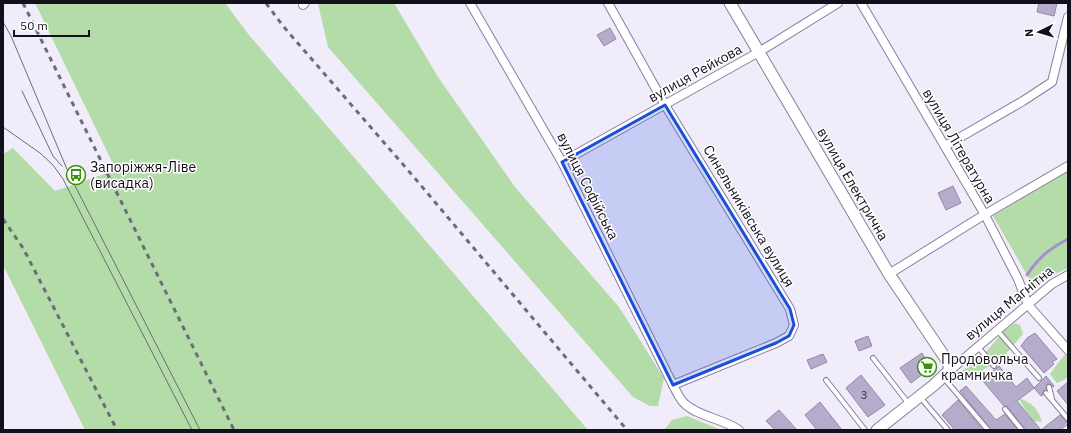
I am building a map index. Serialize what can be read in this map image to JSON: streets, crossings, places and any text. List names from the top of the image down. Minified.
{"streets":{"street":["вулиця Рейкова","вулиця Літературна","вулиця Електрична","вулиця Софійська","Синельниківська вулиця","вулиця Магнітна"]},"crossings":[["вулиця Рейкова","вулиця Електрична"],["вулиця Рейкова","вулиця Софійська"],["вулиця Рейкова","Синельниківська вулиця"],["вулиця Літературна","вулиця Магнітна"],["вулиця Електрична","вулиця Магнітна"],["вулиця Софійська","Синельниківська вулиця"]],"places":{"bus stop":["Запоріжжя-Ліве (висадка)"],"supermarket":["Продовольча крамничка"]},"house_numbers":["3"],"scale_bar":"50 m","north":"left"}
